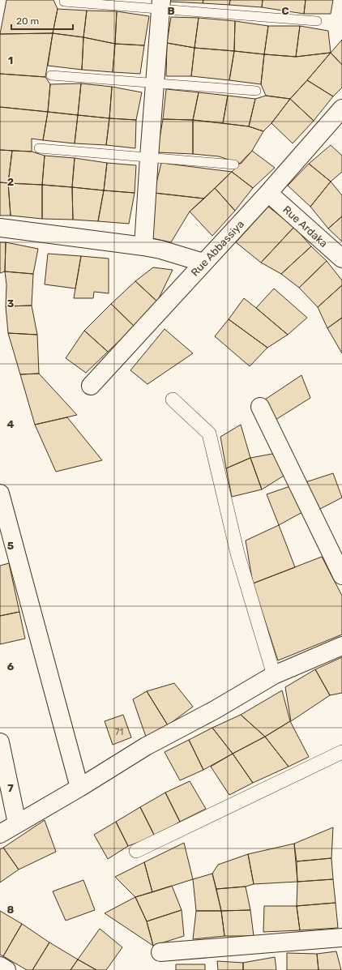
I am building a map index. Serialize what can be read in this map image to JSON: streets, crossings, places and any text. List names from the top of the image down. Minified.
{"streets":{"street":["Rue Ardaka","Rue Abbassiya"]},"crossings":[["Rue Ardaka","Rue Abbassiya"]],"house_numbers":["71"],"scale_bar":"20 m","grid":{"columns":["B","C"],"rows":["1","2","3","4","5","6","7","8"]}}
